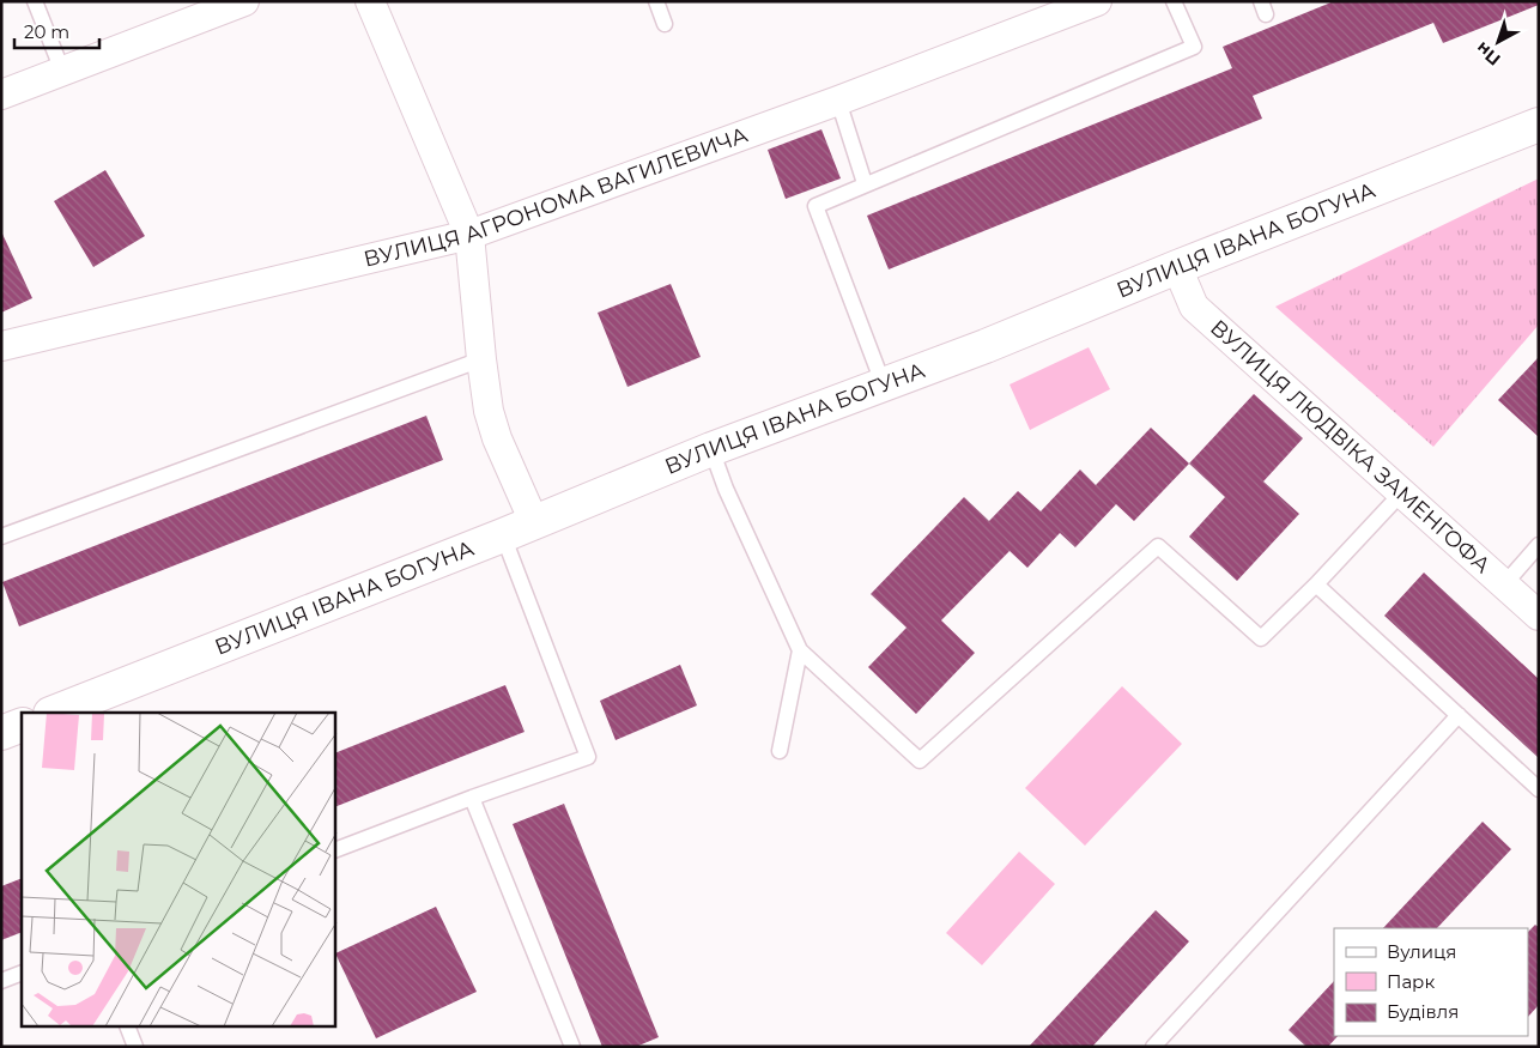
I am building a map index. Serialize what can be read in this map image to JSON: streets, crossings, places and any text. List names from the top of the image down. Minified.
{"streets":{"street":["ВУЛИЦЯ АГРОНОМА ВАГИЛЕВИЧА","ВУЛИЦЯ ІВАНА БОГУНА","ВУЛИЦЯ ЛЮДВІКА ЗАМЕНГОФА"]},"crossings":[["ВУЛИЦЯ ІВАНА БОГУНА","ВУЛИЦЯ ЛЮДВІКА ЗАМЕНГОФА"]],"legend":["Вулиця","Парк","Будівля"],"scale_bar":"20 m","north":"bottom left"}
